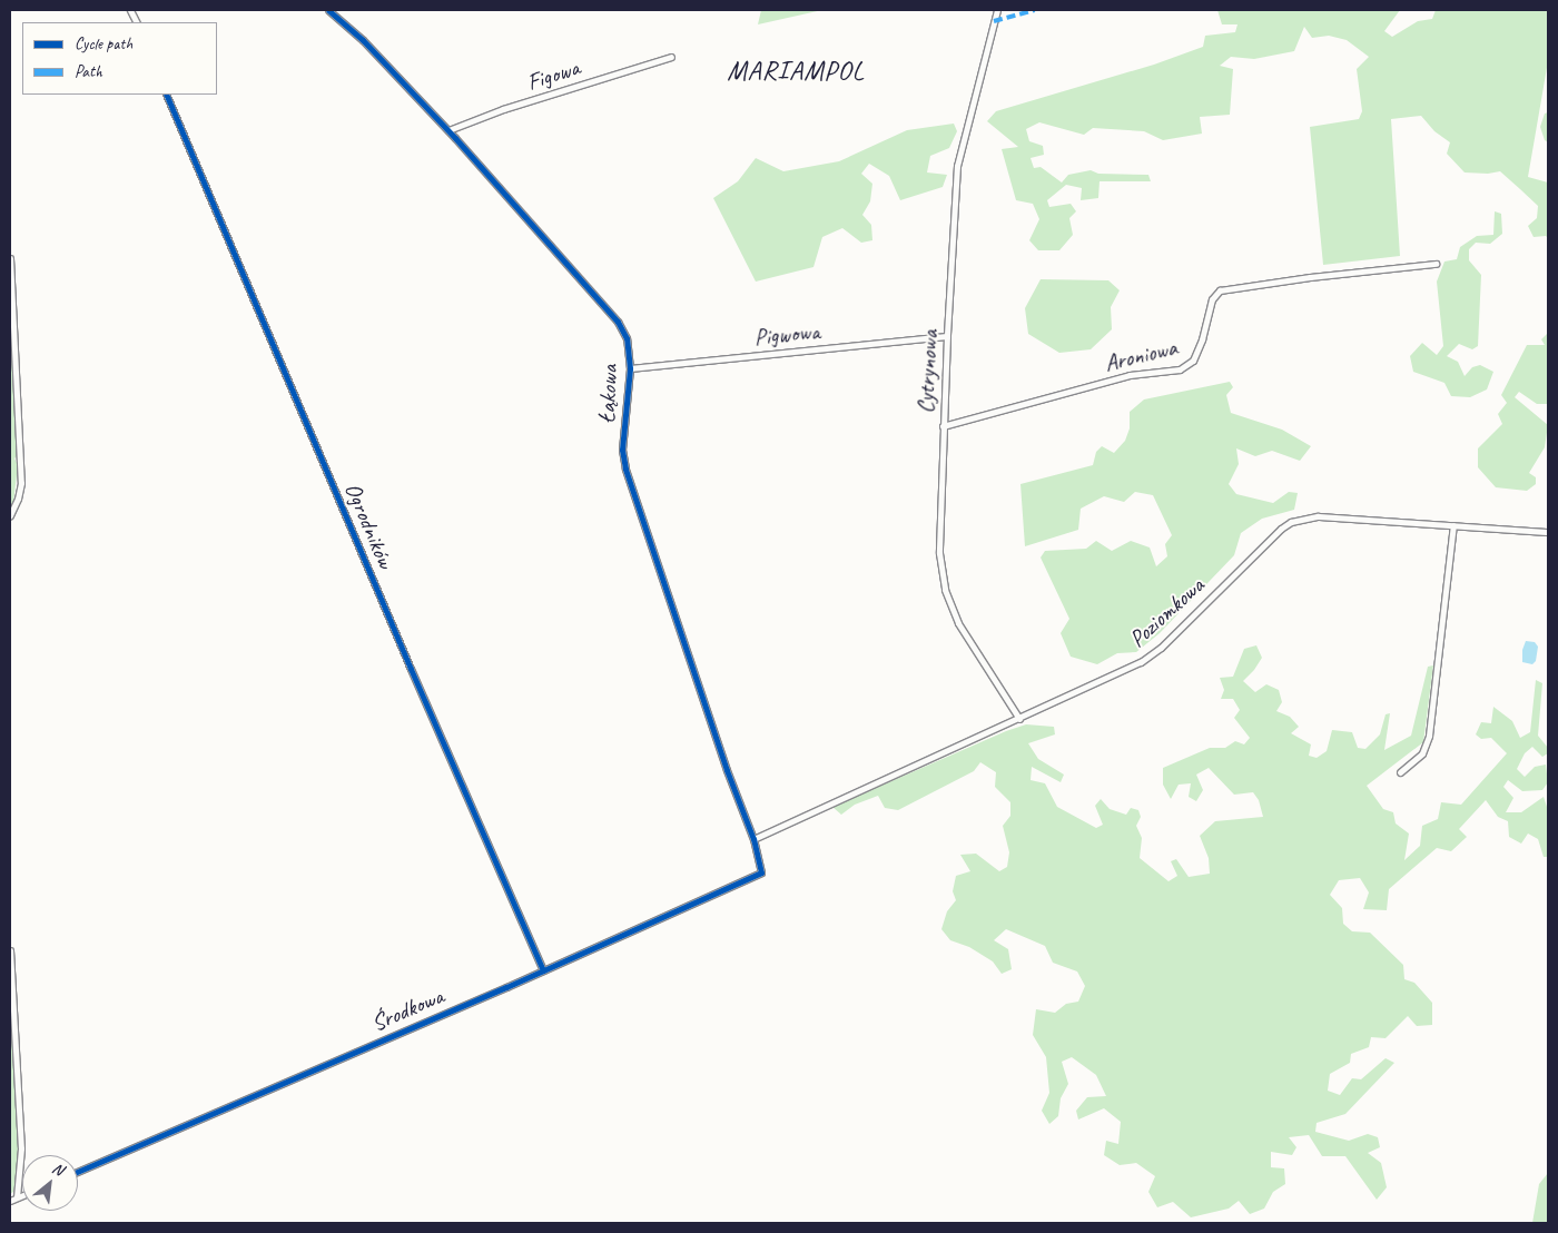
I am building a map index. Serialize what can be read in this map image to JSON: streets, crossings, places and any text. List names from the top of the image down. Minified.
{"streets":{"street":["Figowa","Pigwowa","Aroniowa","Cytrynowa","Łąkowa","Ogrodników","Poziomkowa","Środkowa"]},"crossings":[["Figowa","Łąkowa"],["Pigwowa","Cytrynowa"],["Pigwowa","Łąkowa"],["Aroniowa","Cytrynowa"],["Cytrynowa","Poziomkowa"],["Łąkowa","Poziomkowa"],["Łąkowa","Środkowa"],["Ogrodników","Środkowa"]],"districts":["MARIAMPOL"],"legend":["Cycle path","Path"],"north":"top right"}
